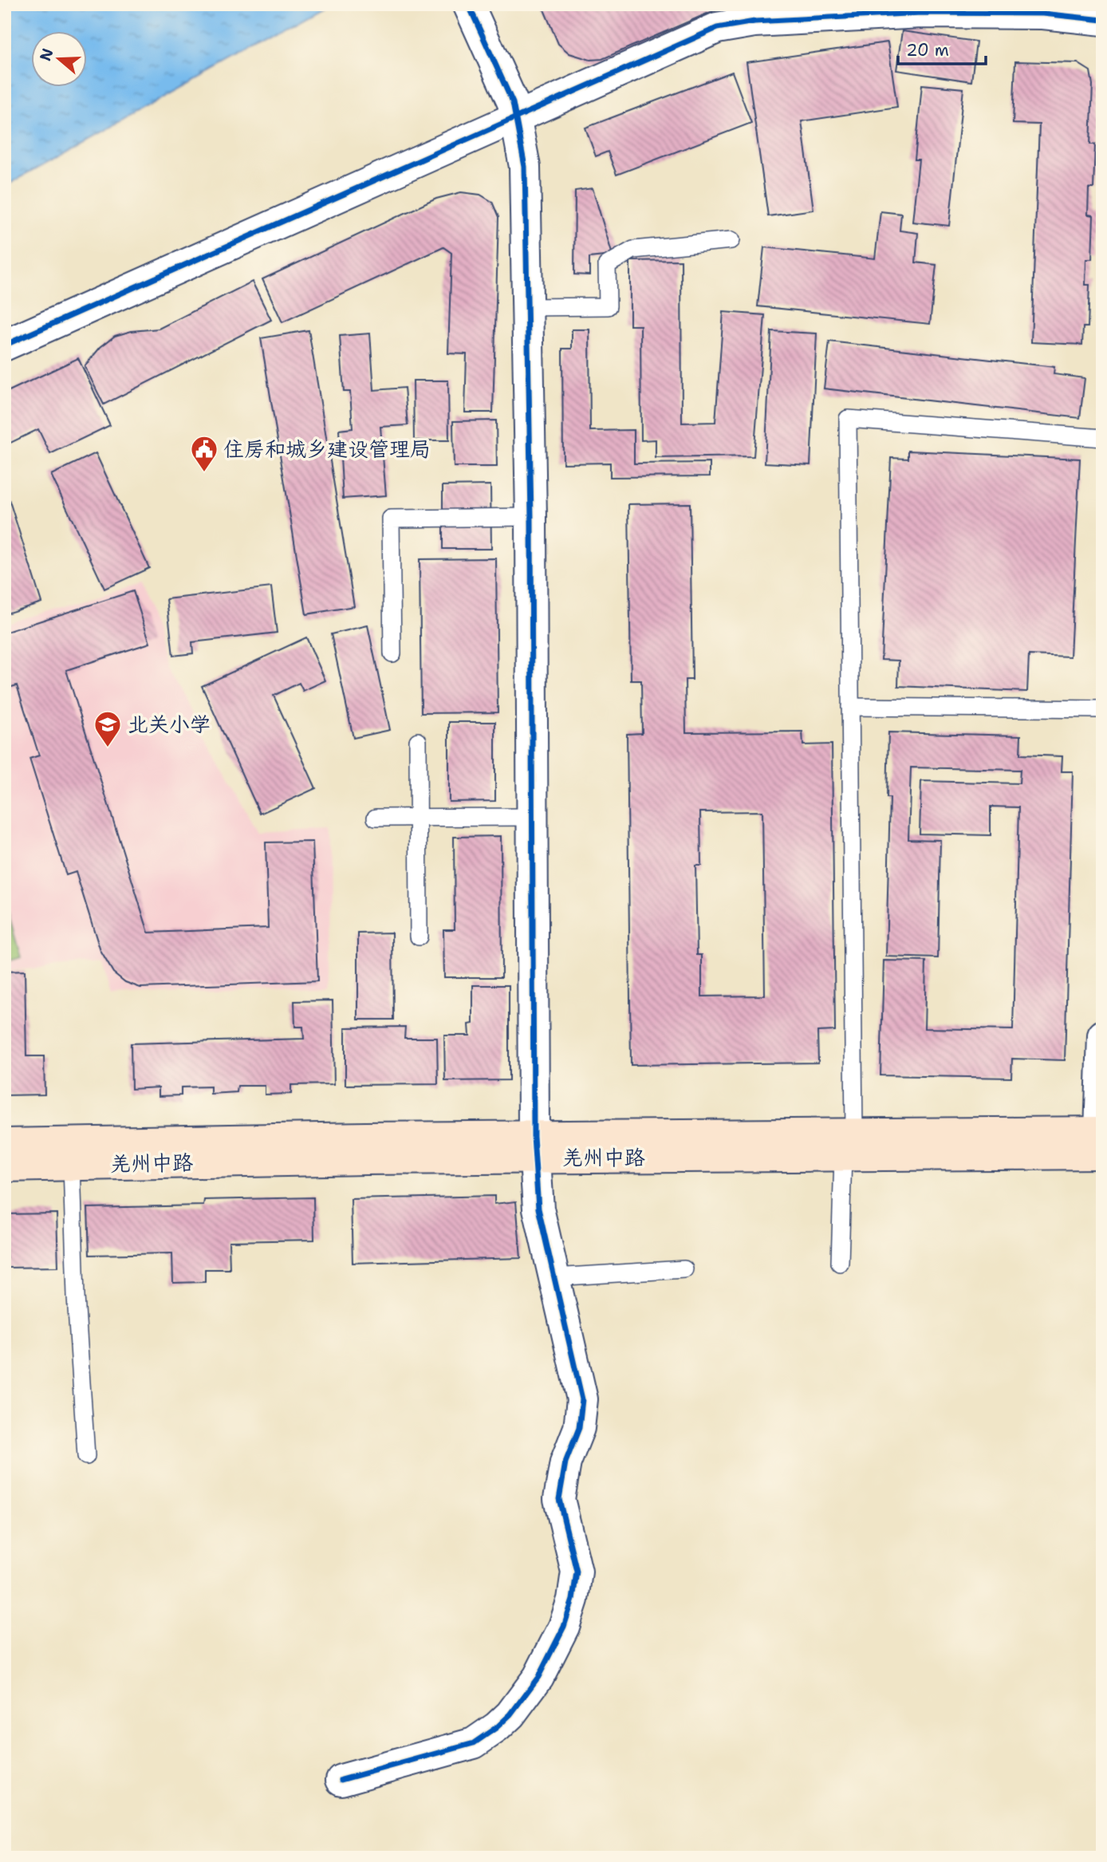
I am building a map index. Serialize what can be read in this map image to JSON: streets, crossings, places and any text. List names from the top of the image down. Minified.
{"streets":{"main road":["羌州中路"]},"places":{"public building":["住房和城乡建设管理局"],"school or university":["北关小学"]},"scale_bar":"20 m","north":"left"}
